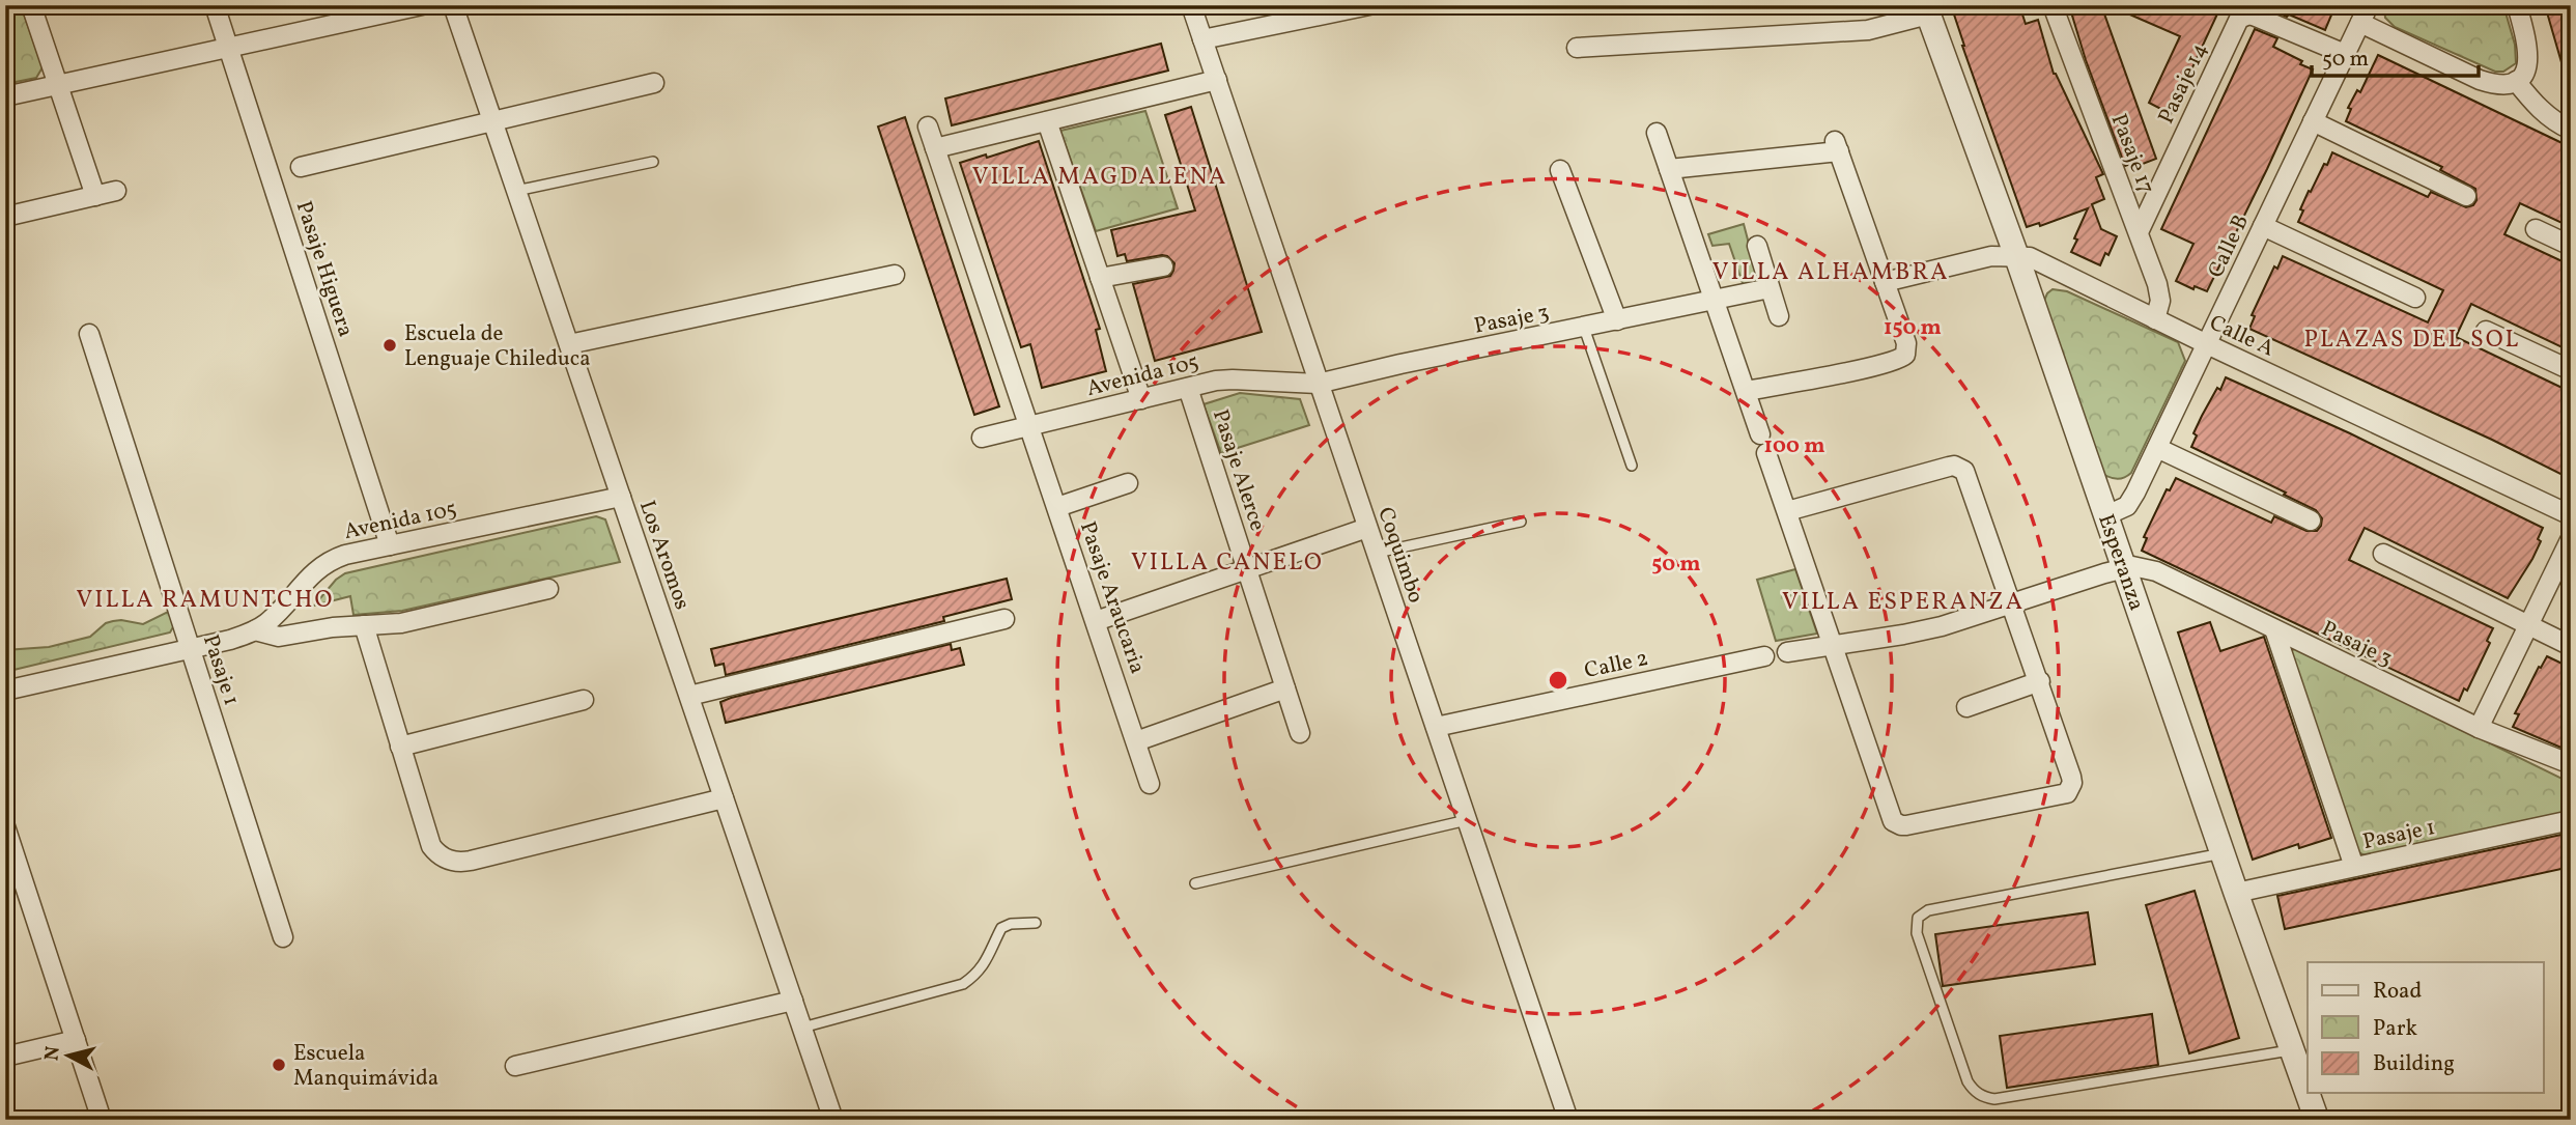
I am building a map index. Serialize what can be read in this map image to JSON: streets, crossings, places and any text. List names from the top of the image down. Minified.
{"streets":{"street":["Pasaje 14","Pasaje 17","Calle B","Pasaje Higuera","Pasaje 3","Calle A","Avenida 105","Pasaje Alerce","Los Aromos","Coquimbo","Esperanza","Pasaje Araucaria","Calle 2","Pasaje 1"]},"crossings":[["Pasaje 14","Pasaje 17"],["Pasaje 14","Calle B"],["Pasaje 17","Calle A"],["Calle B","Calle A"],["Calle B","Esperanza"],["Pasaje Higuera","Avenida 105"],["Pasaje 3","Avenida 105"],["Pasaje 3","Coquimbo"],["Pasaje 3","Esperanza"],["Calle A","Esperanza"],["Avenida 105","Pasaje Alerce"],["Avenida 105","Los Aromos"],["Avenida 105","Coquimbo"],["Avenida 105","Pasaje Araucaria"],["Avenida 105","Pasaje 1"],["Coquimbo","Calle 2"],["Esperanza","Pasaje 1"]],"districts":["VILLA MAGDALENA","VILLA ALHAMBRA","PLAZAS DEL SOL","VILLA CANELO","VILLA RAMUNTCHO","VILLA ESPERANZA"],"places":["Escuela de Lenguaje Chileduca","Escuela Manquimávida"],"legend":["Road","Park","Building"],"scale_bar":"50 m","north":"left","rings":["150 m","100 m","50 m"]}
